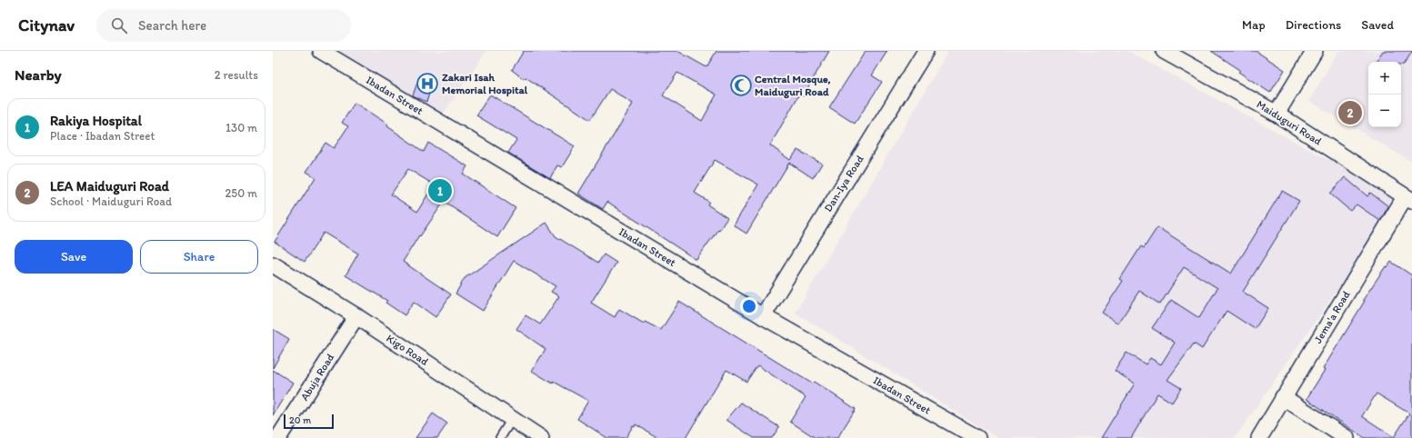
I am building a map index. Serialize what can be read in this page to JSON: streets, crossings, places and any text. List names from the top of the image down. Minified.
{"streets":{"street":["Ibadan Street","Maiduguri Road","Dan-Iya Road","Jema'a Road","Kigo Road","Abuja Road"]},"crossings":[["Ibadan Street","Dan-Iya Road"],["Maiduguri Road","Jema'a Road"],["Kigo Road","Abuja Road"]],"places":{"hospital":["Zakari Isah Memorial Hospital"],"mosque":["Central Mosque, Maiduguri Road"]},"scale_bar":"20 m","page":{"header":"Citynav","search":"Search here","nav":["Map","Directions","Saved"],"heading":["Nearby","2 results"],"map_buttons":["+","−"],"list":[{"mark":"1","name":"Rakiya Hospital","note":"Place · Ibadan Street","value":"130 m"},{"mark":"2","name":"LEA Maiduguri Road","note":"School · Maiduguri Road","value":"250 m"}],"pins":["2","1"],"buttons":["Save","Share"],"scale":"20 m"}}
